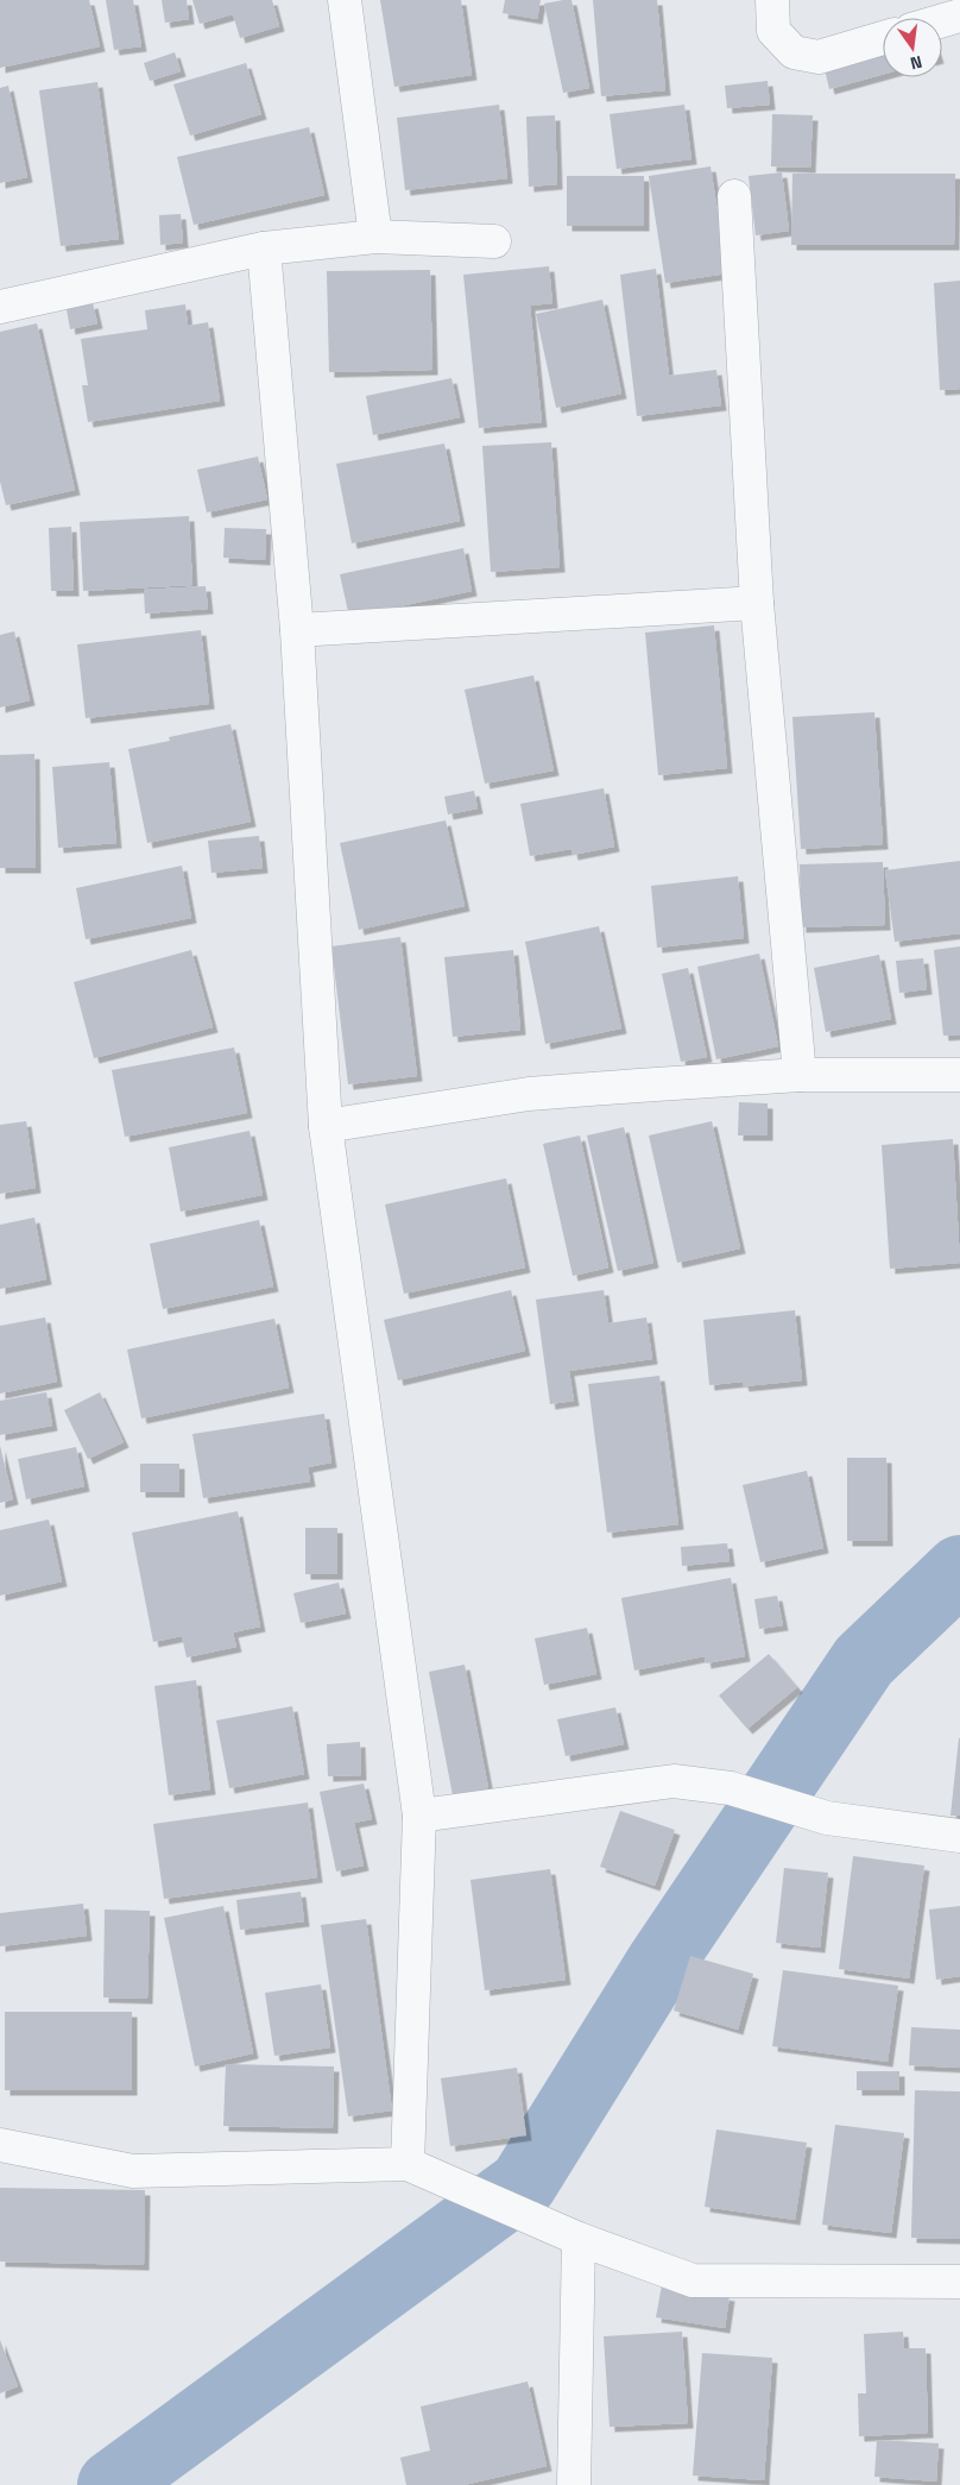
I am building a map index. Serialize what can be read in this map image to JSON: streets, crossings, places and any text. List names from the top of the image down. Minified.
{"north":"bottom"}
